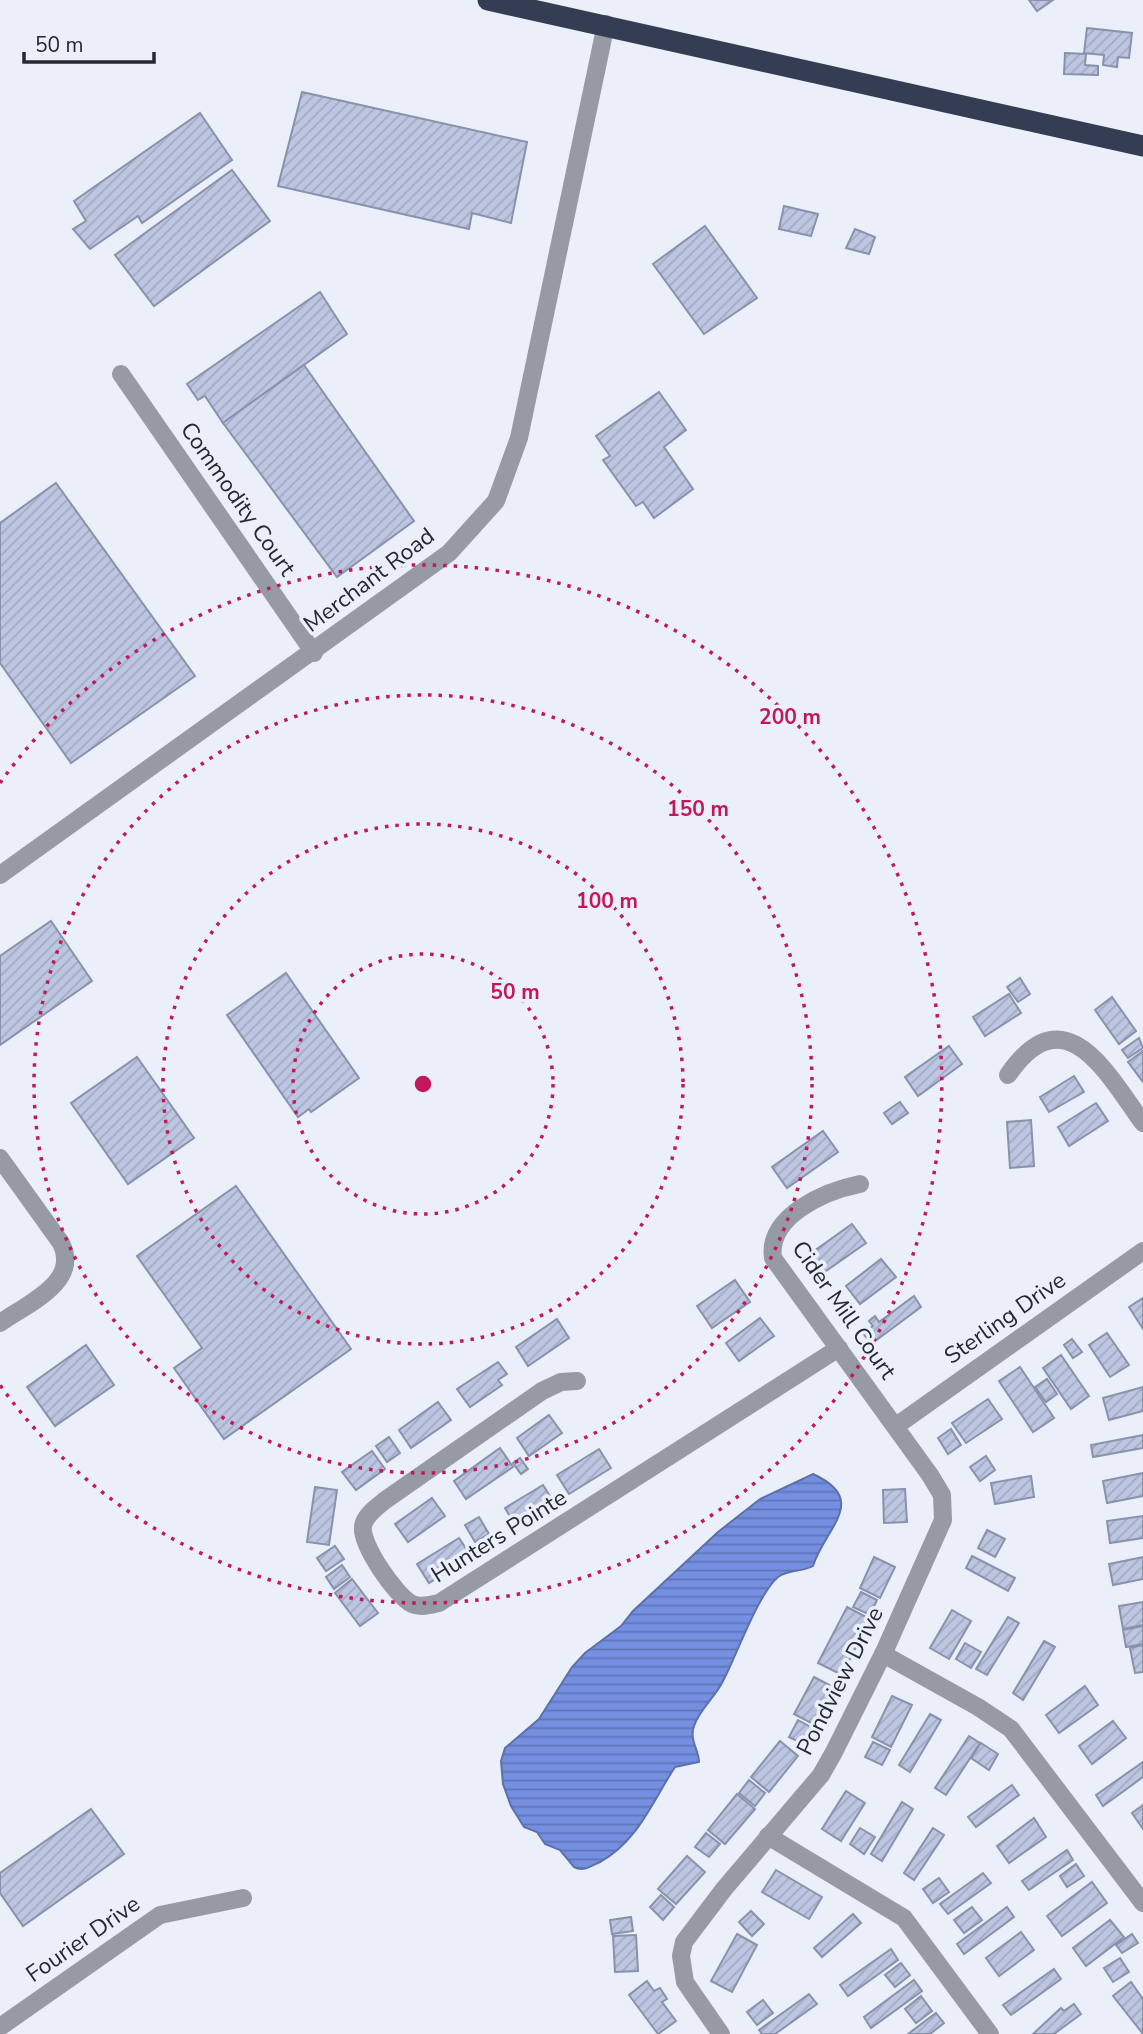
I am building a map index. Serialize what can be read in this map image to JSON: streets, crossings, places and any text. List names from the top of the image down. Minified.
{"streets":{"street":["Commodity Court","Merchant Road","Cider Mill Court","Sterling Drive","Hunters Pointe","Pondview Drive","Fourier Drive"]},"crossings":[["Commodity Court","Merchant Road"],["Cider Mill Court","Sterling Drive"],["Cider Mill Court","Hunters Pointe"],["Cider Mill Court","Pondview Drive"],["Sterling Drive","Pondview Drive"]],"scale_bar":"50 m","rings":["200 m","150 m","100 m","50 m"]}
